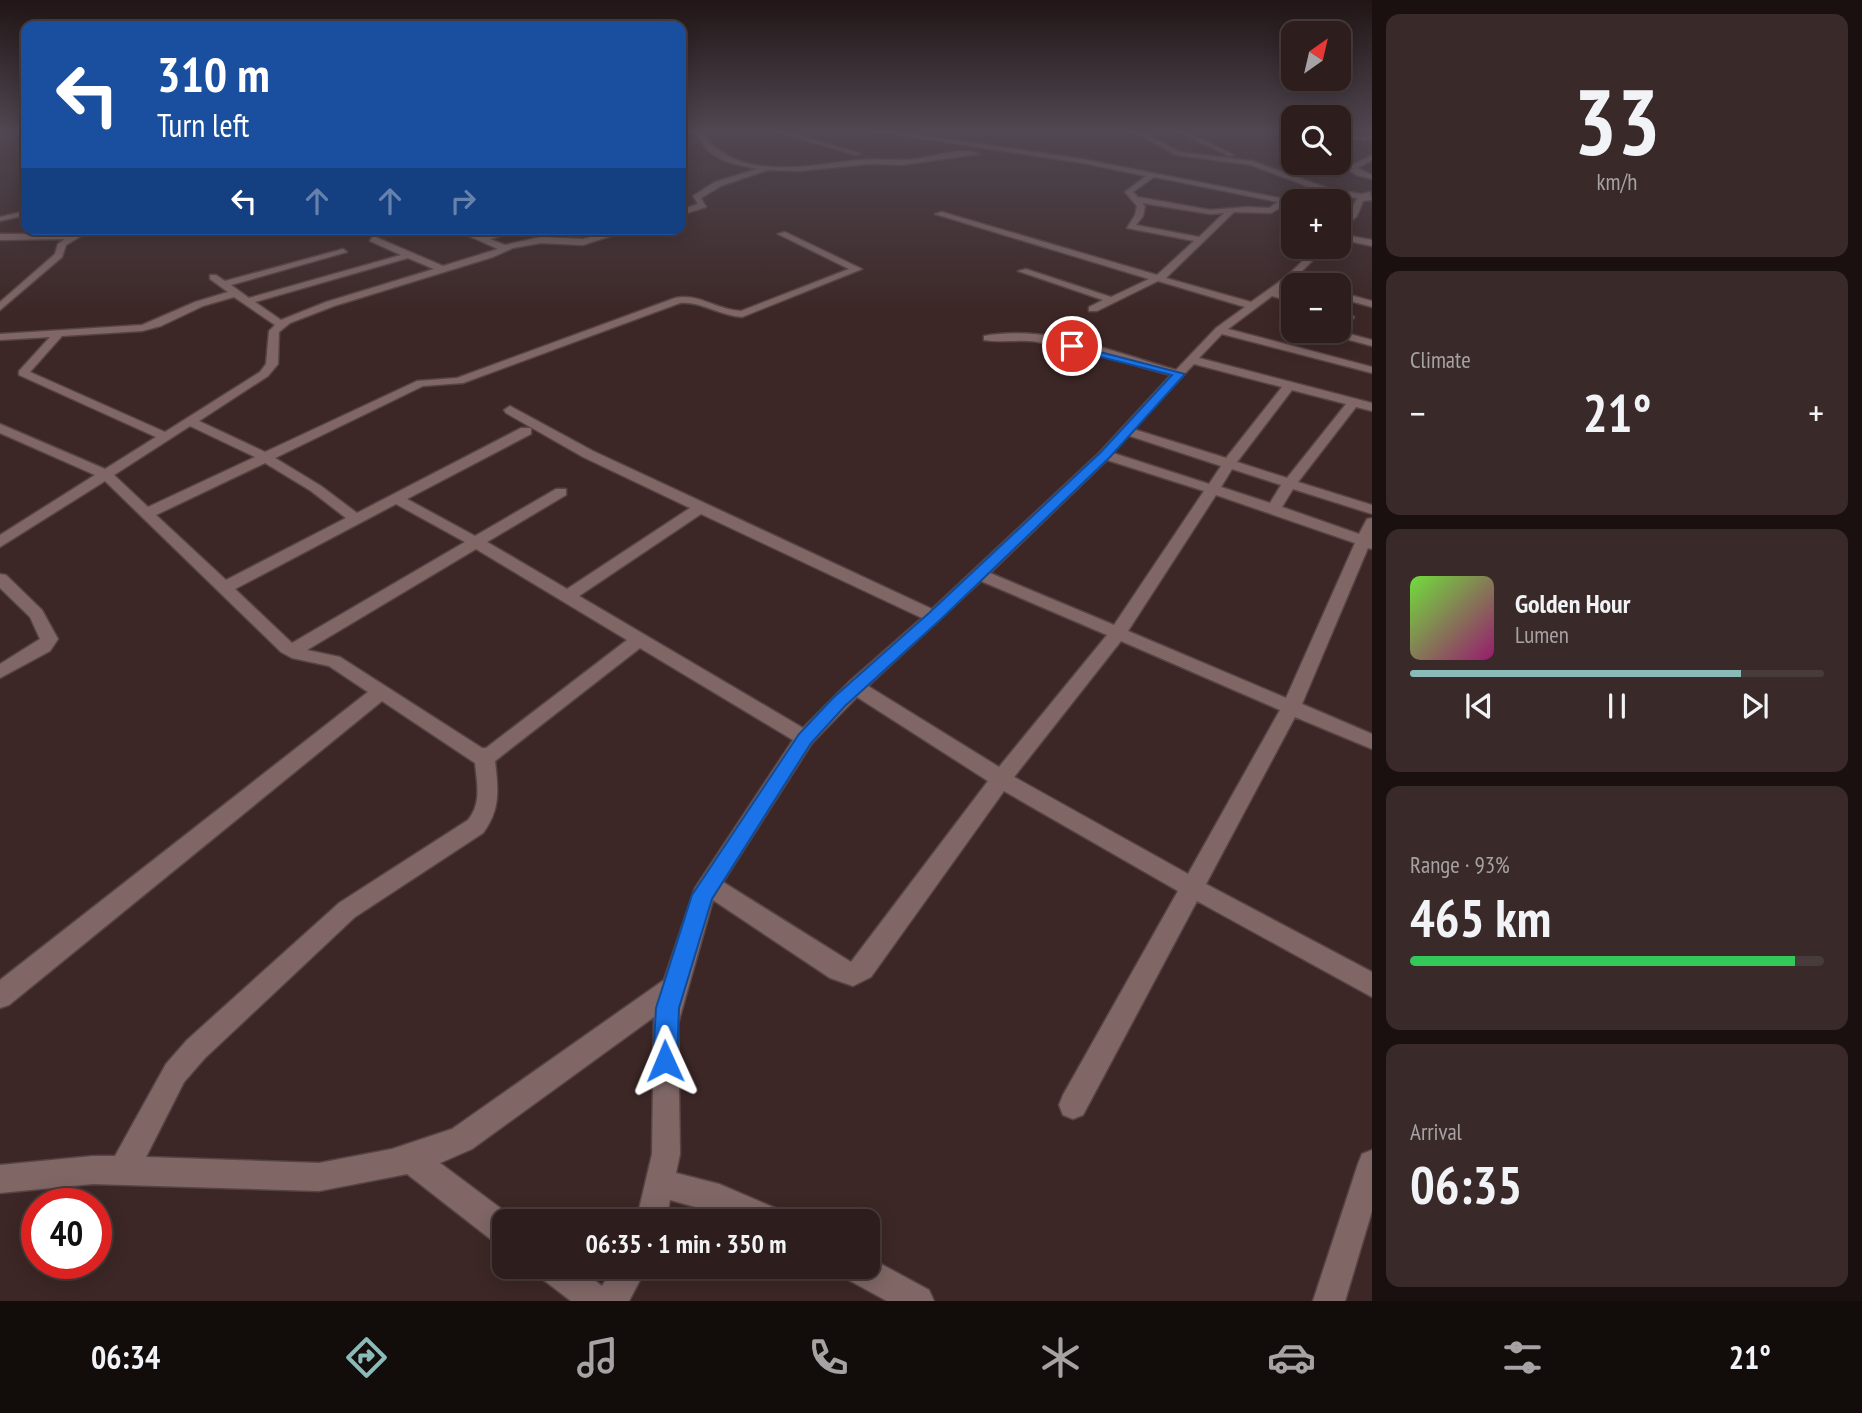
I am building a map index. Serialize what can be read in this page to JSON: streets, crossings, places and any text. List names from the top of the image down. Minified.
{"north":"top right","page":{"tile":[["33","km/h"],"Climate",["Range · 93%","465 km"],["Arrival","06:35"]],"map_buttons":["+","−"],"turn":["310 m","Turn left"],"heat":["−","21°","+"],"song":["Golden Hour","Lumen"],"limit":"40","trip":"06:35 · 1 min · 350 m","tabs":["06:34","21°"]}}
